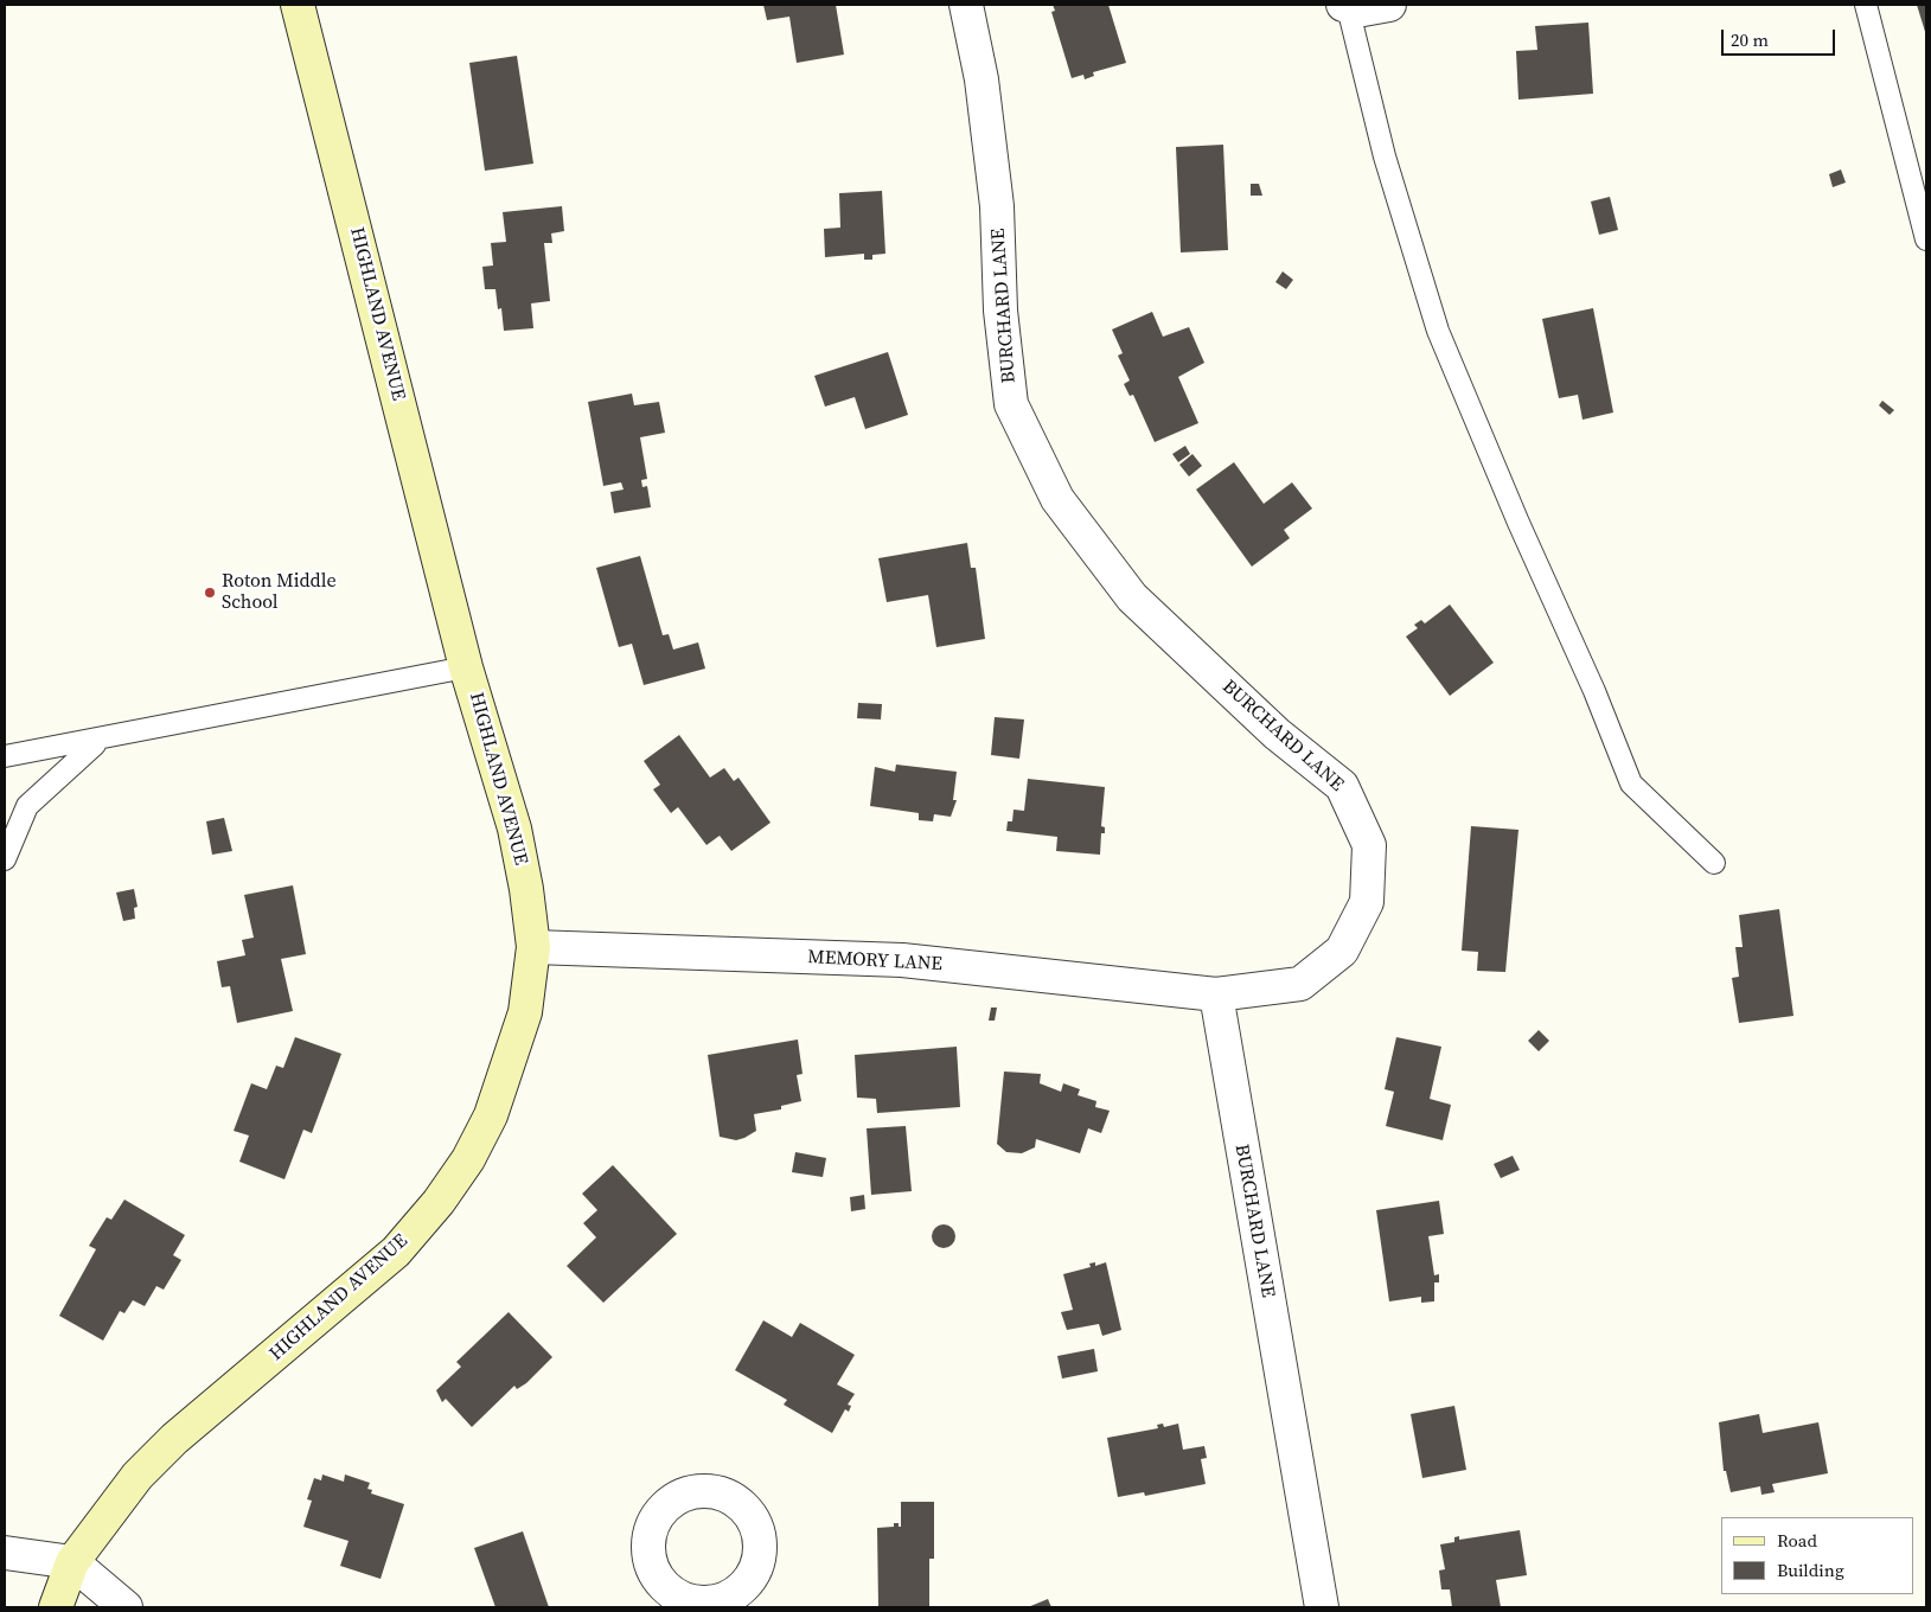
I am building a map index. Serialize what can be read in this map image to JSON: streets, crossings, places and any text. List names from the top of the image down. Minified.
{"streets":{"street":["BURCHARD LANE","HIGHLAND AVENUE","MEMORY LANE"]},"crossings":[["BURCHARD LANE","MEMORY LANE"],["HIGHLAND AVENUE","MEMORY LANE"]],"places":["Roton Middle School"],"legend":["Road","Building"],"scale_bar":"20 m"}
